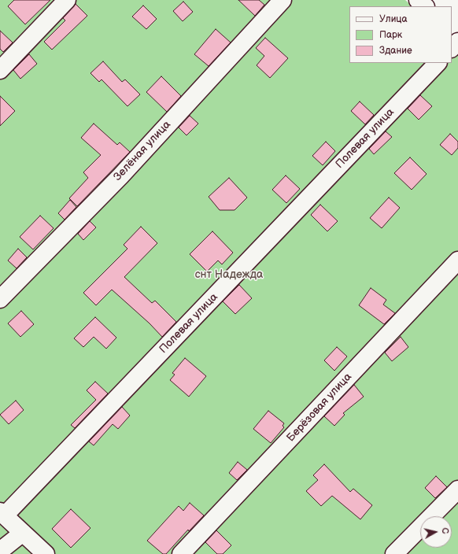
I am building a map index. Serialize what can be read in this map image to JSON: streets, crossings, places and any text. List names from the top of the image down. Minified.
{"streets":{"street":["Полевая улица","Зелёная улица","Берёзовая улица"]},"parks":["снт Надежда"],"legend":["Улица","Парк","Здание"],"north":"right"}
